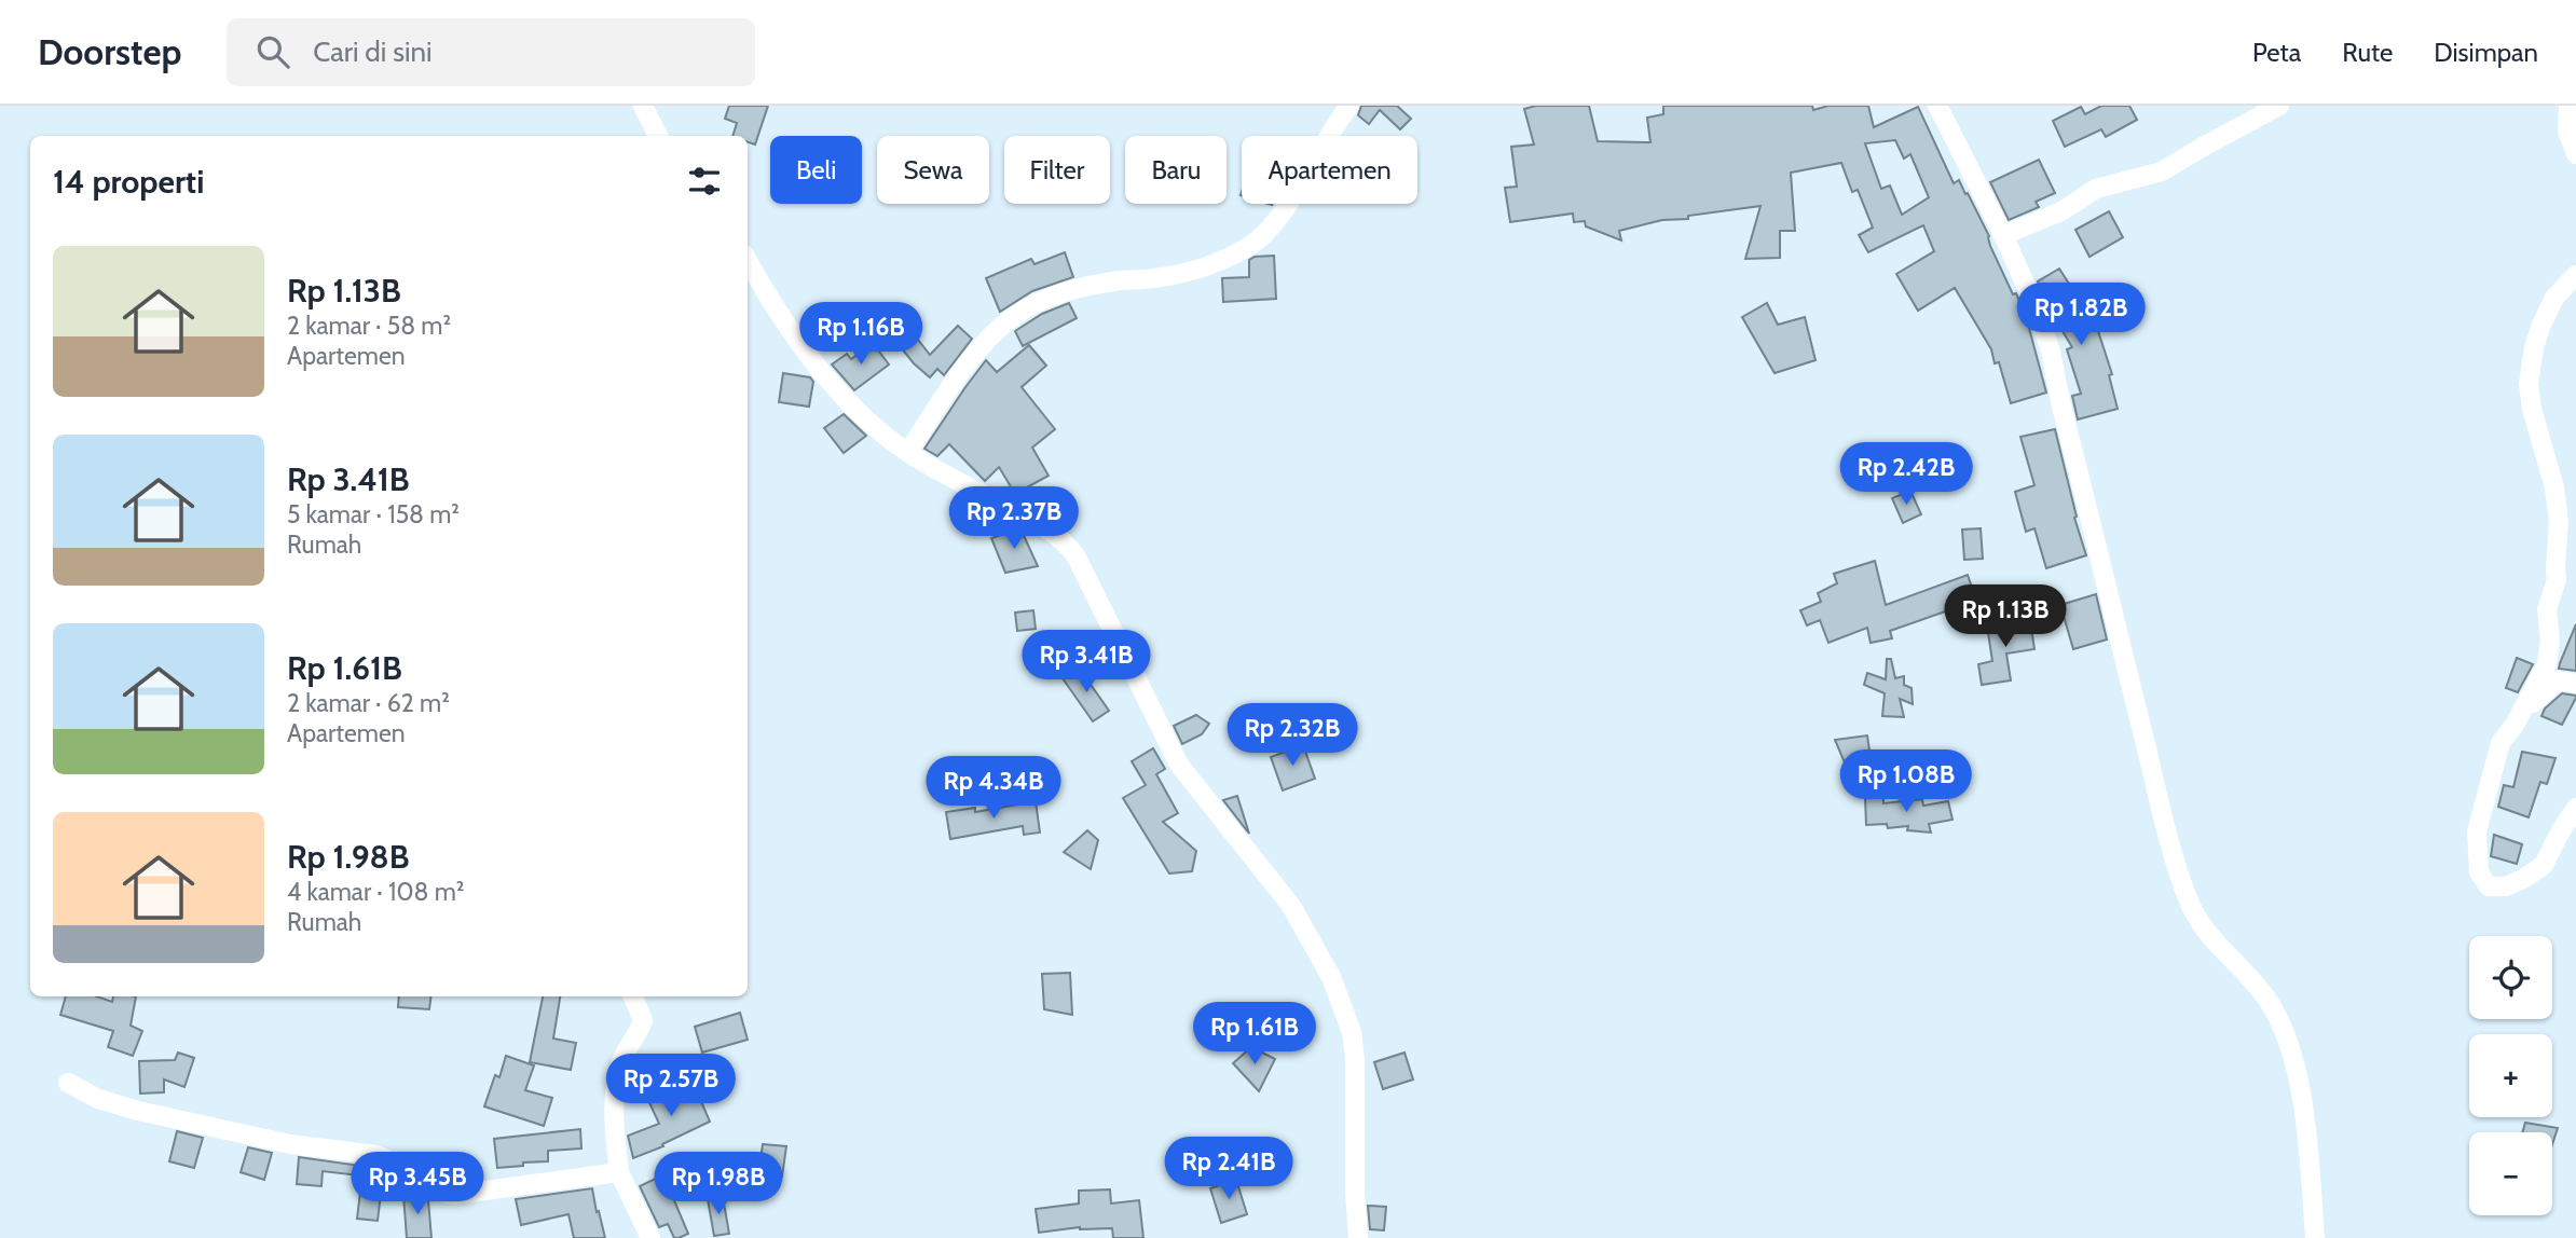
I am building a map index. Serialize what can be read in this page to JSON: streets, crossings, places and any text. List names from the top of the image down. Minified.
{"page":{"header":"Doorstep","search":"Cari di sini","nav":["Peta","Rute","Disimpan"],"chip":["Beli","Sewa","Filter","Baru","Apartemen"],"heading":"14 properti","list":[{"name":"Rp 1.13B","note":"2 kamar · 58 m² · Apartemen"},{"name":"Rp 3.41B","note":"5 kamar · 158 m² · Rumah"},{"name":"Rp 1.61B","note":"2 kamar · 62 m² · Apartemen"},{"name":"Rp 1.98B","note":"4 kamar · 108 m² · Rumah"}],"price":["Rp 1.82B","Rp 1.16B","Rp 2.42B","Rp 2.37B","Rp 1.13B","Rp 3.41B","Rp 2.32B","Rp 1.08B","Rp 4.34B","Rp 1.61B","Rp 2.57B","Rp 2.41B","Rp 3.45B","Rp 1.98B"],"map_buttons":["+","−"]}}
